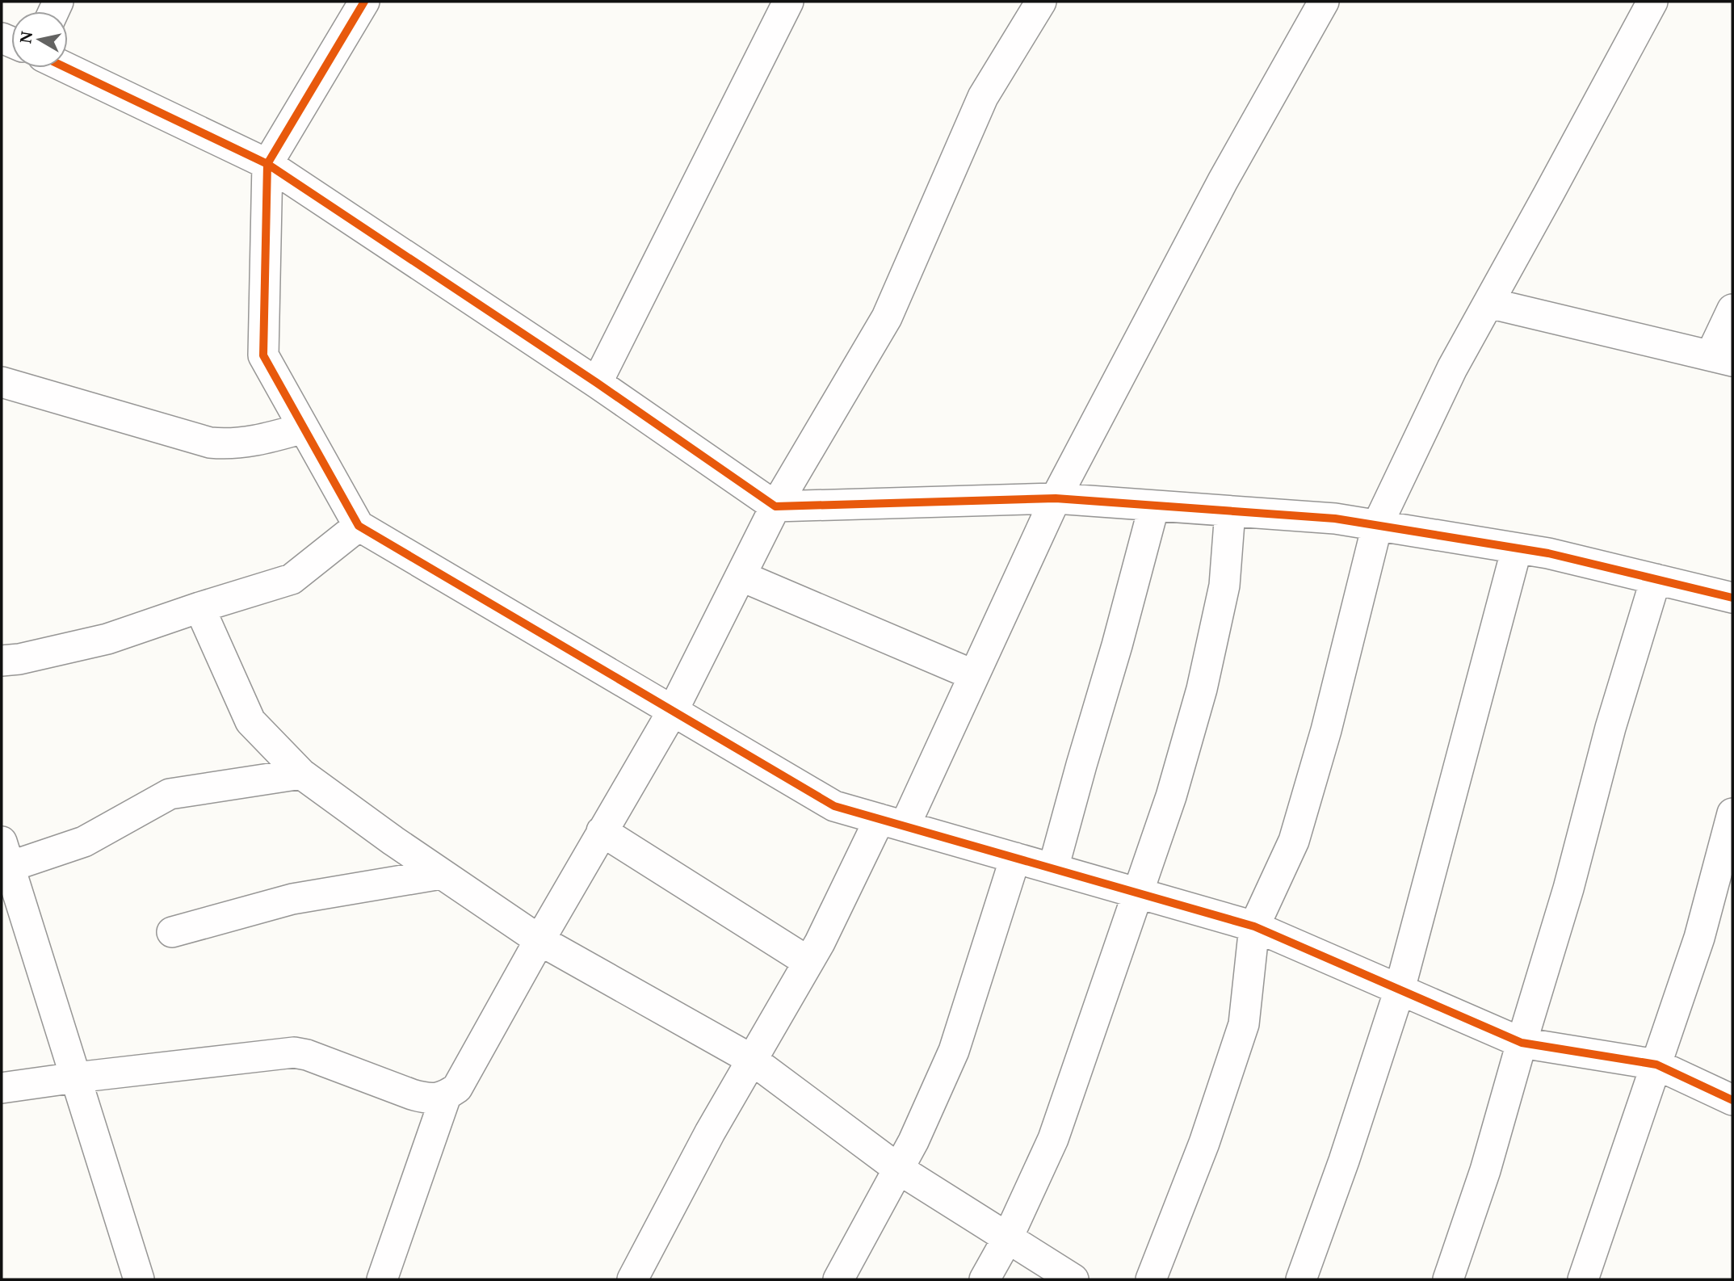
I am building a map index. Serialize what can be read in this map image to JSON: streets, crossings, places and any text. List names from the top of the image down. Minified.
{"north":"left"}
